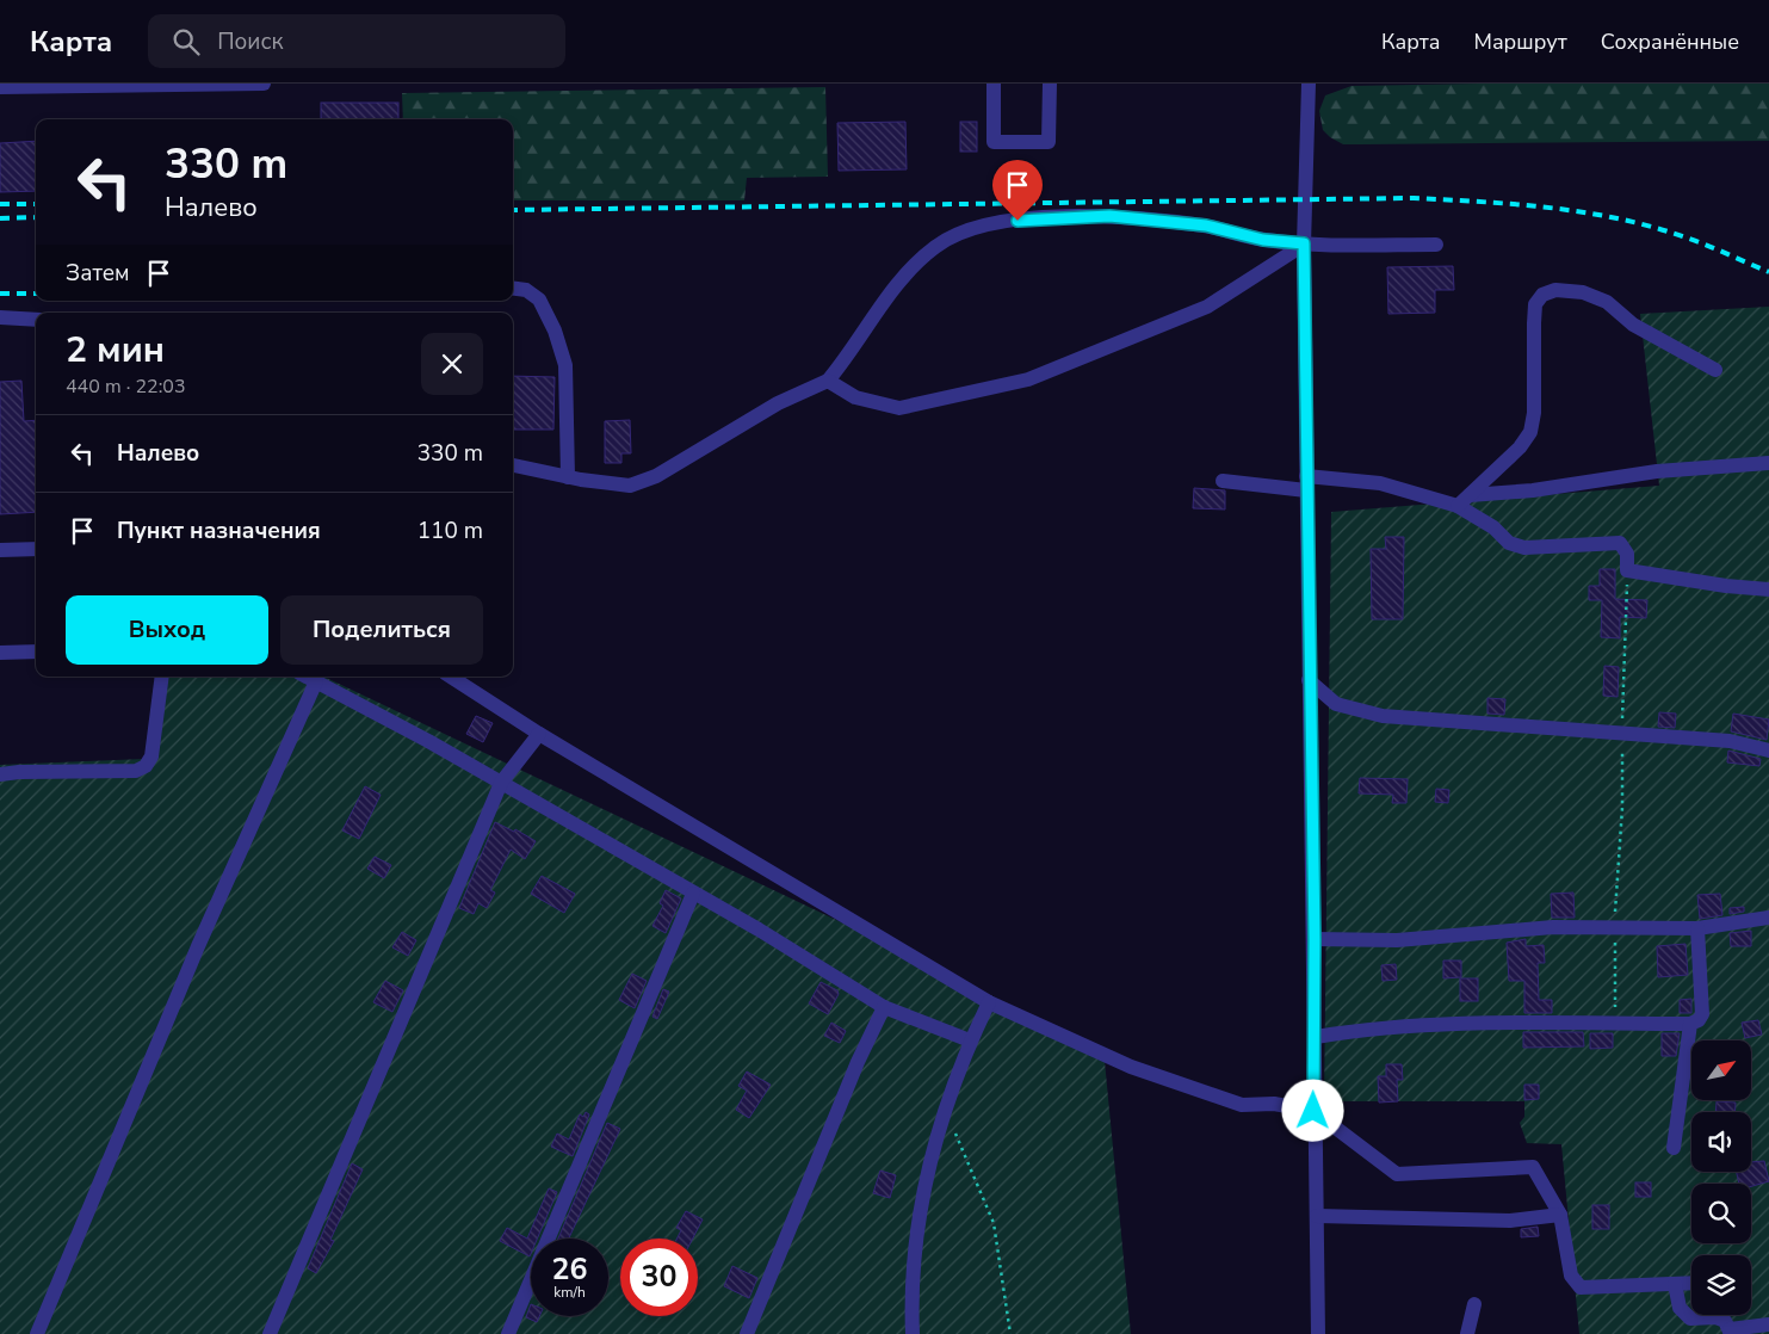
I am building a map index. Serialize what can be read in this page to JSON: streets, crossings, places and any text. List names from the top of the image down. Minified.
{"north":"top right","page":{"header":"Карта","search":"Поиск","nav":["Карта","Маршрут","Сохранённые"],"turn":["330 m","Налево"],"then":"Затем","heading":["2 мин","440 m · 22:03"],"list":[{"name":"Налево","value":"330 m"},{"name":"Пункт назначения","value":"110 m"}],"buttons":["Выход","Поделиться"],"speed":"26 km/h","limit":"30"}}
